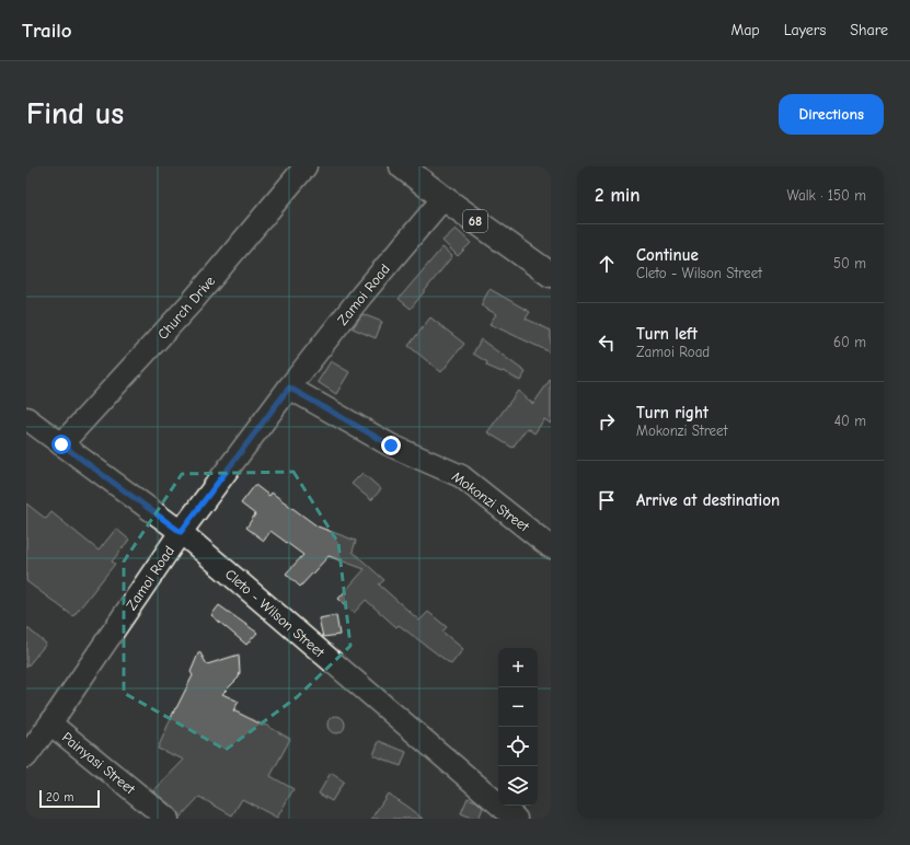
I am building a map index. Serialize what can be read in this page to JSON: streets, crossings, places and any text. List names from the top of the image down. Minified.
{"streets":{"main road":["68"],"street":["Zamoi Road","Church Drive","Mokonzi Street","Cleto - Wilson Street","Painyasi Street"]},"crossings":[["68","Zamoi Road"],["Zamoi Road","Mokonzi Street"],["Zamoi Road","Cleto - Wilson Street"],["Zamoi Road","Painyasi Street"],["Church Drive","Cleto - Wilson Street"]],"scale_bar":"20 m","page":{"header":"Trailo","nav":["Map","Layers","Share"],"buttons":"Directions","title":"Find us","heading":["2 min","Walk · 150 m"],"list":[["Continue","Cleto - Wilson Street","50 m"],["Turn left","Zamoi Road","60 m"],["Turn right","Mokonzi Street","40 m"],"Arrive at destination"],"map_buttons":["+","−"],"scale":"20 m"}}
